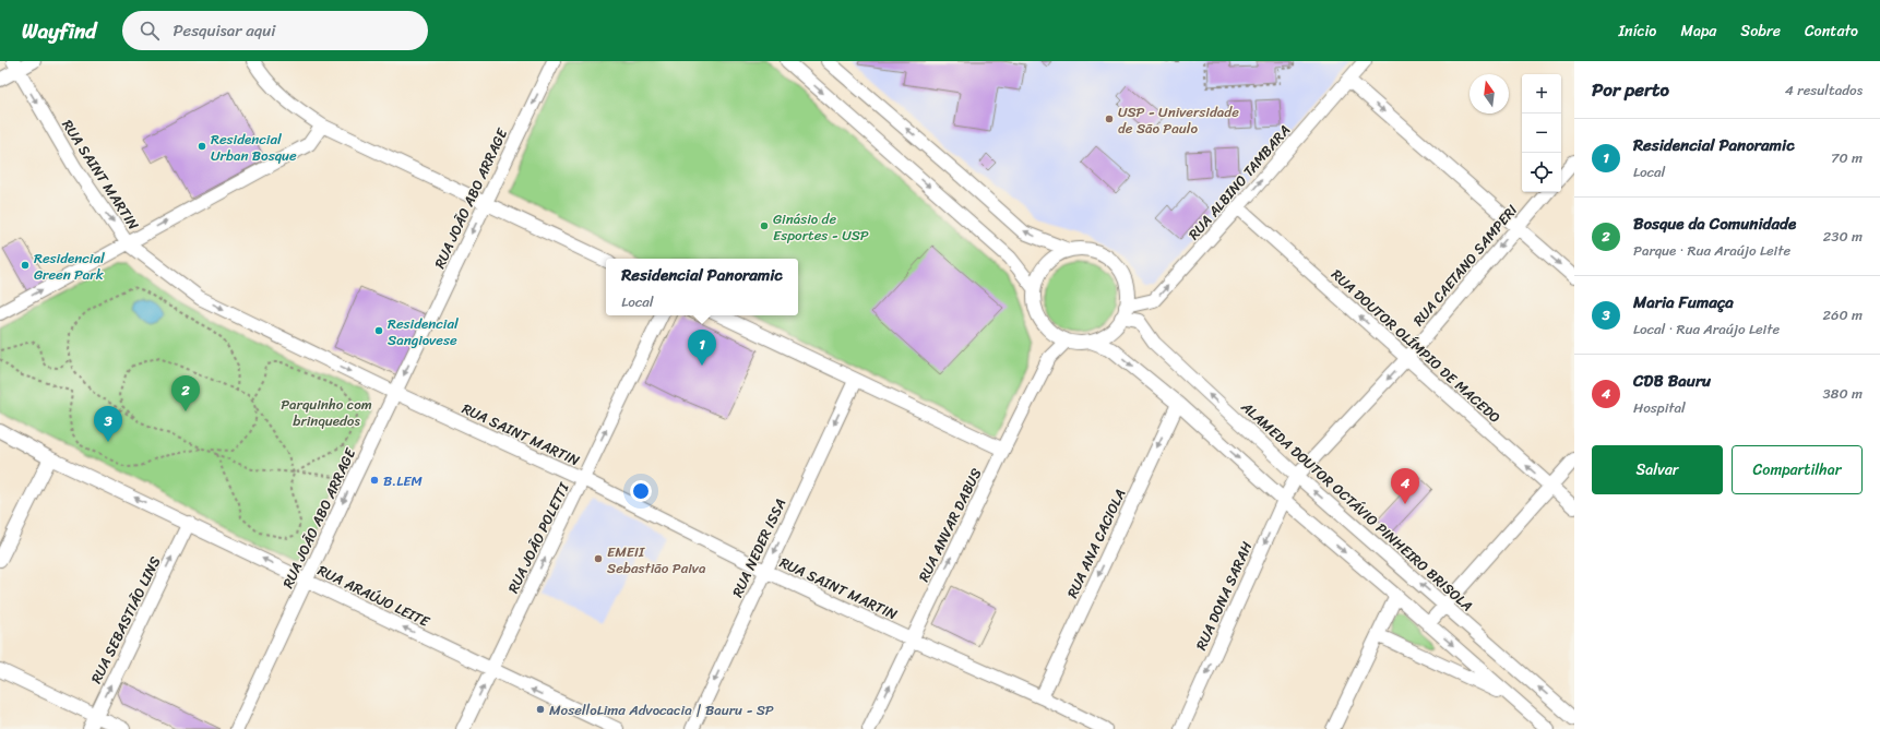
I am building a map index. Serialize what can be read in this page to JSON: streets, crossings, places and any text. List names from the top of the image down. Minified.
{"streets":{"street":["RUA SAINT MARTIN","RUA ALBINO TAMBARA","RUA JOÃO ABO ARRAGE","RUA CAETANO SAMPERI","RUA DOUTOR OLÍMPIO DE MACEDO","ALAMEDA DOUTOR OCTÁVIO PINHEIRO BRISOLA","RUA ANVAR DABUS","RUA JOÃO POLETTI","RUA ANA CACIOLA","RUA NEDER ISSA","RUA ARAÚJO LEITE","RUA DONA SARAH","RUA SEBASTIÃO LINS"]},"crossings":[["RUA SAINT MARTIN","RUA JOÃO ABO ARRAGE"],["RUA SAINT MARTIN","RUA ANVAR DABUS"],["RUA SAINT MARTIN","RUA JOÃO POLETTI"],["RUA SAINT MARTIN","RUA ANA CACIOLA"],["RUA SAINT MARTIN","RUA NEDER ISSA"],["RUA ALBINO TAMBARA","RUA DOUTOR OLÍMPIO DE MACEDO"],["RUA ALBINO TAMBARA","ALAMEDA DOUTOR OCTÁVIO PINHEIRO BRISOLA"],["RUA ALBINO TAMBARA","RUA ANVAR DABUS"],["RUA JOÃO ABO ARRAGE","RUA ARAÚJO LEITE"],["RUA CAETANO SAMPERI","RUA DOUTOR OLÍMPIO DE MACEDO"],["RUA CAETANO SAMPERI","ALAMEDA DOUTOR OCTÁVIO PINHEIRO BRISOLA"],["RUA CAETANO SAMPERI","RUA DONA SARAH"],["ALAMEDA DOUTOR OCTÁVIO PINHEIRO BRISOLA","RUA ANVAR DABUS"],["ALAMEDA DOUTOR OCTÁVIO PINHEIRO BRISOLA","RUA DONA SARAH"],["RUA JOÃO POLETTI","RUA ARAÚJO LEITE"],["RUA ARAÚJO LEITE","RUA SEBASTIÃO LINS"]],"one_way":["RUA SAINT MARTIN","RUA ALBINO TAMBARA","RUA JOÃO ABO ARRAGE","RUA CAETANO SAMPERI","RUA DOUTOR OLÍMPIO DE MACEDO","RUA ANVAR DABUS","RUA JOÃO POLETTI","RUA ANA CACIOLA","RUA NEDER ISSA","RUA ARAÚJO LEITE","RUA DONA SARAH","RUA SEBASTIÃO LINS"],"parks":["Parquinho com brinquedos"],"places":["USP - Universidade de São Paulo","Residencial Urban Bosque","Ginásio de Esportes - USP","Residencial Green Park","Residencial Sangiovese","B.LEM","EMEII Sebastião Paiva","MoselloLima Advocacia | Bauru - SP"],"north":"top","page":{"header":"Wayfind","search":"Pesquisar aqui","nav":["Início","Mapa","Sobre","Contato"],"heading":["Por perto","4 resultados"],"map_buttons":["+","−"],"list":[{"mark":"1","name":"Residencial Panoramic","note":"Local","value":"70 m"},{"mark":"2","name":"Bosque da Comunidade","note":"Parque · Rua Araújo Leite","value":"230 m"},{"mark":"3","name":"Maria Fumaça","note":"Local · Rua Araújo Leite","value":"260 m"},{"mark":"4","name":"CDB Bauru","note":"Hospital","value":"380 m"}],"popup":["Residencial Panoramic","Local"],"pins":["1","2","3","4"],"buttons":["Salvar","Compartilhar"]}}
